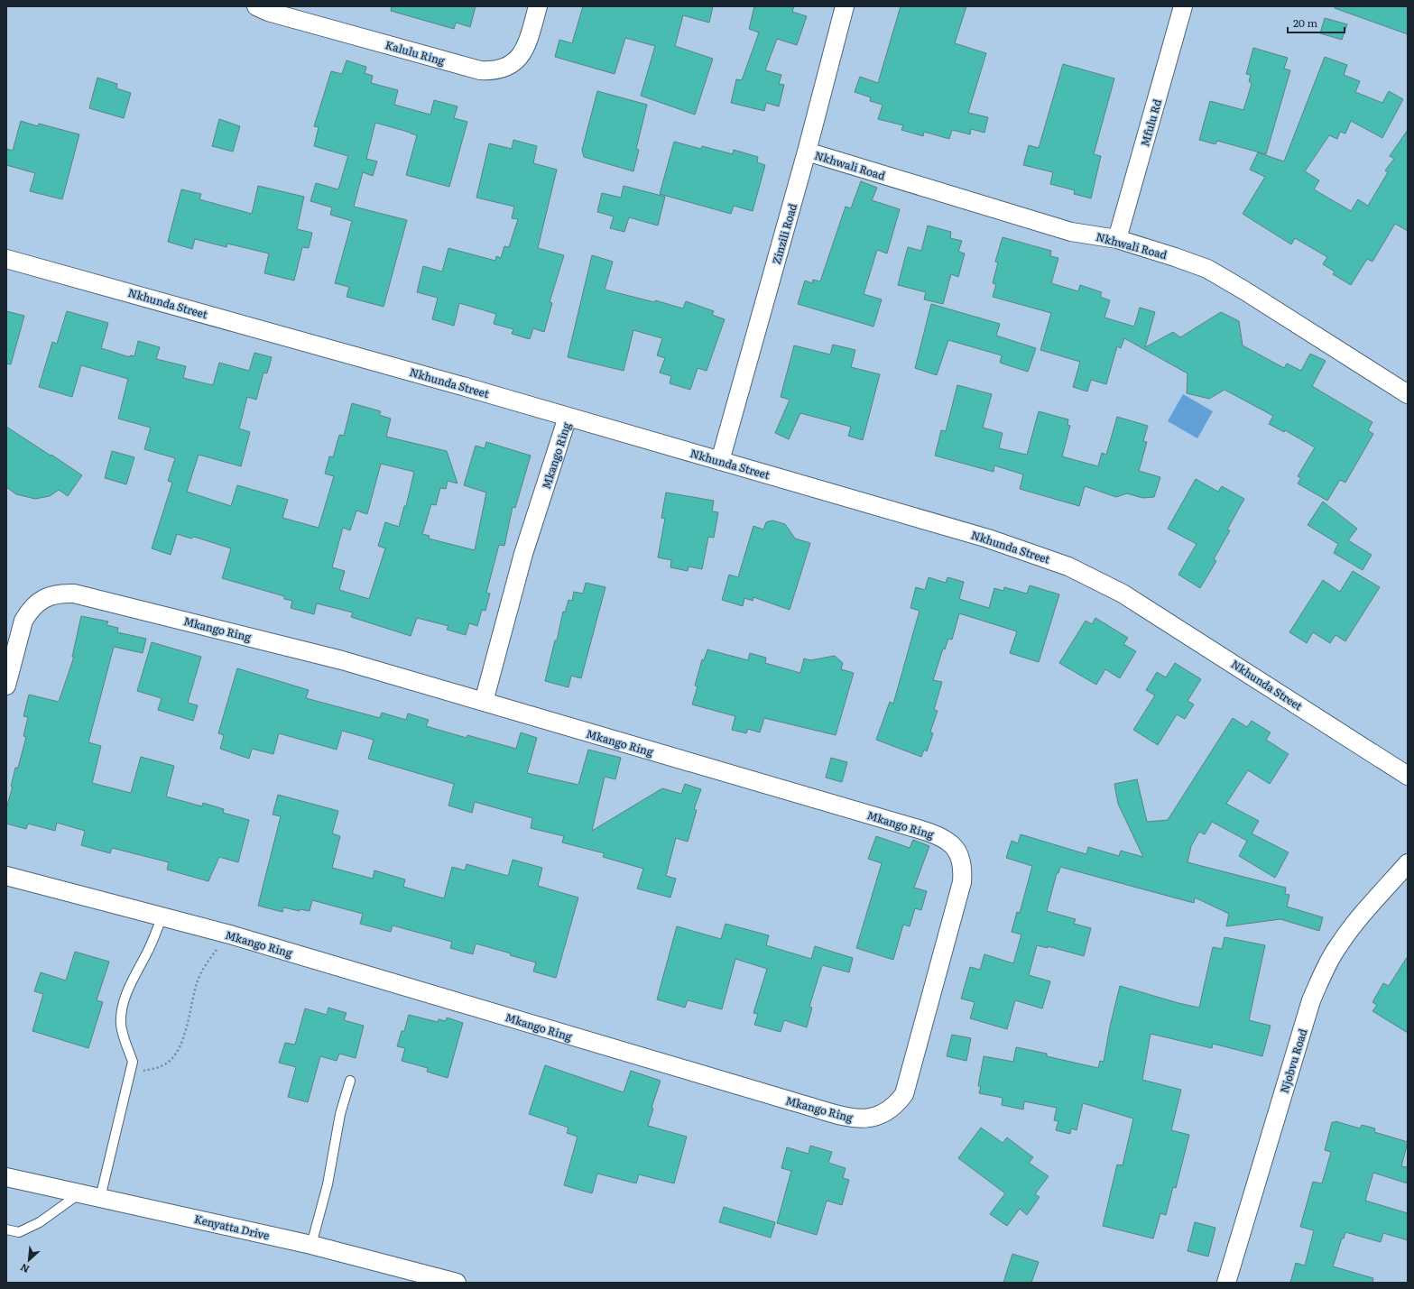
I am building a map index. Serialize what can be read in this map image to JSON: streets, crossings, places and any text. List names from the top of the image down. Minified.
{"streets":{"street":["Kalulu Ring","Mfulu Rd","Nkhwali Road","Zinzili Road","Nkhunda Street","Mkango Ring","Njobvu Road","Kenyatta Drive"]},"crossings":[["Mfulu Rd","Nkhwali Road"],["Nkhwali Road","Zinzili Road"],["Zinzili Road","Nkhunda Street"],["Nkhunda Street","Mkango Ring"]],"scale_bar":"20 m","north":"bottom left"}
